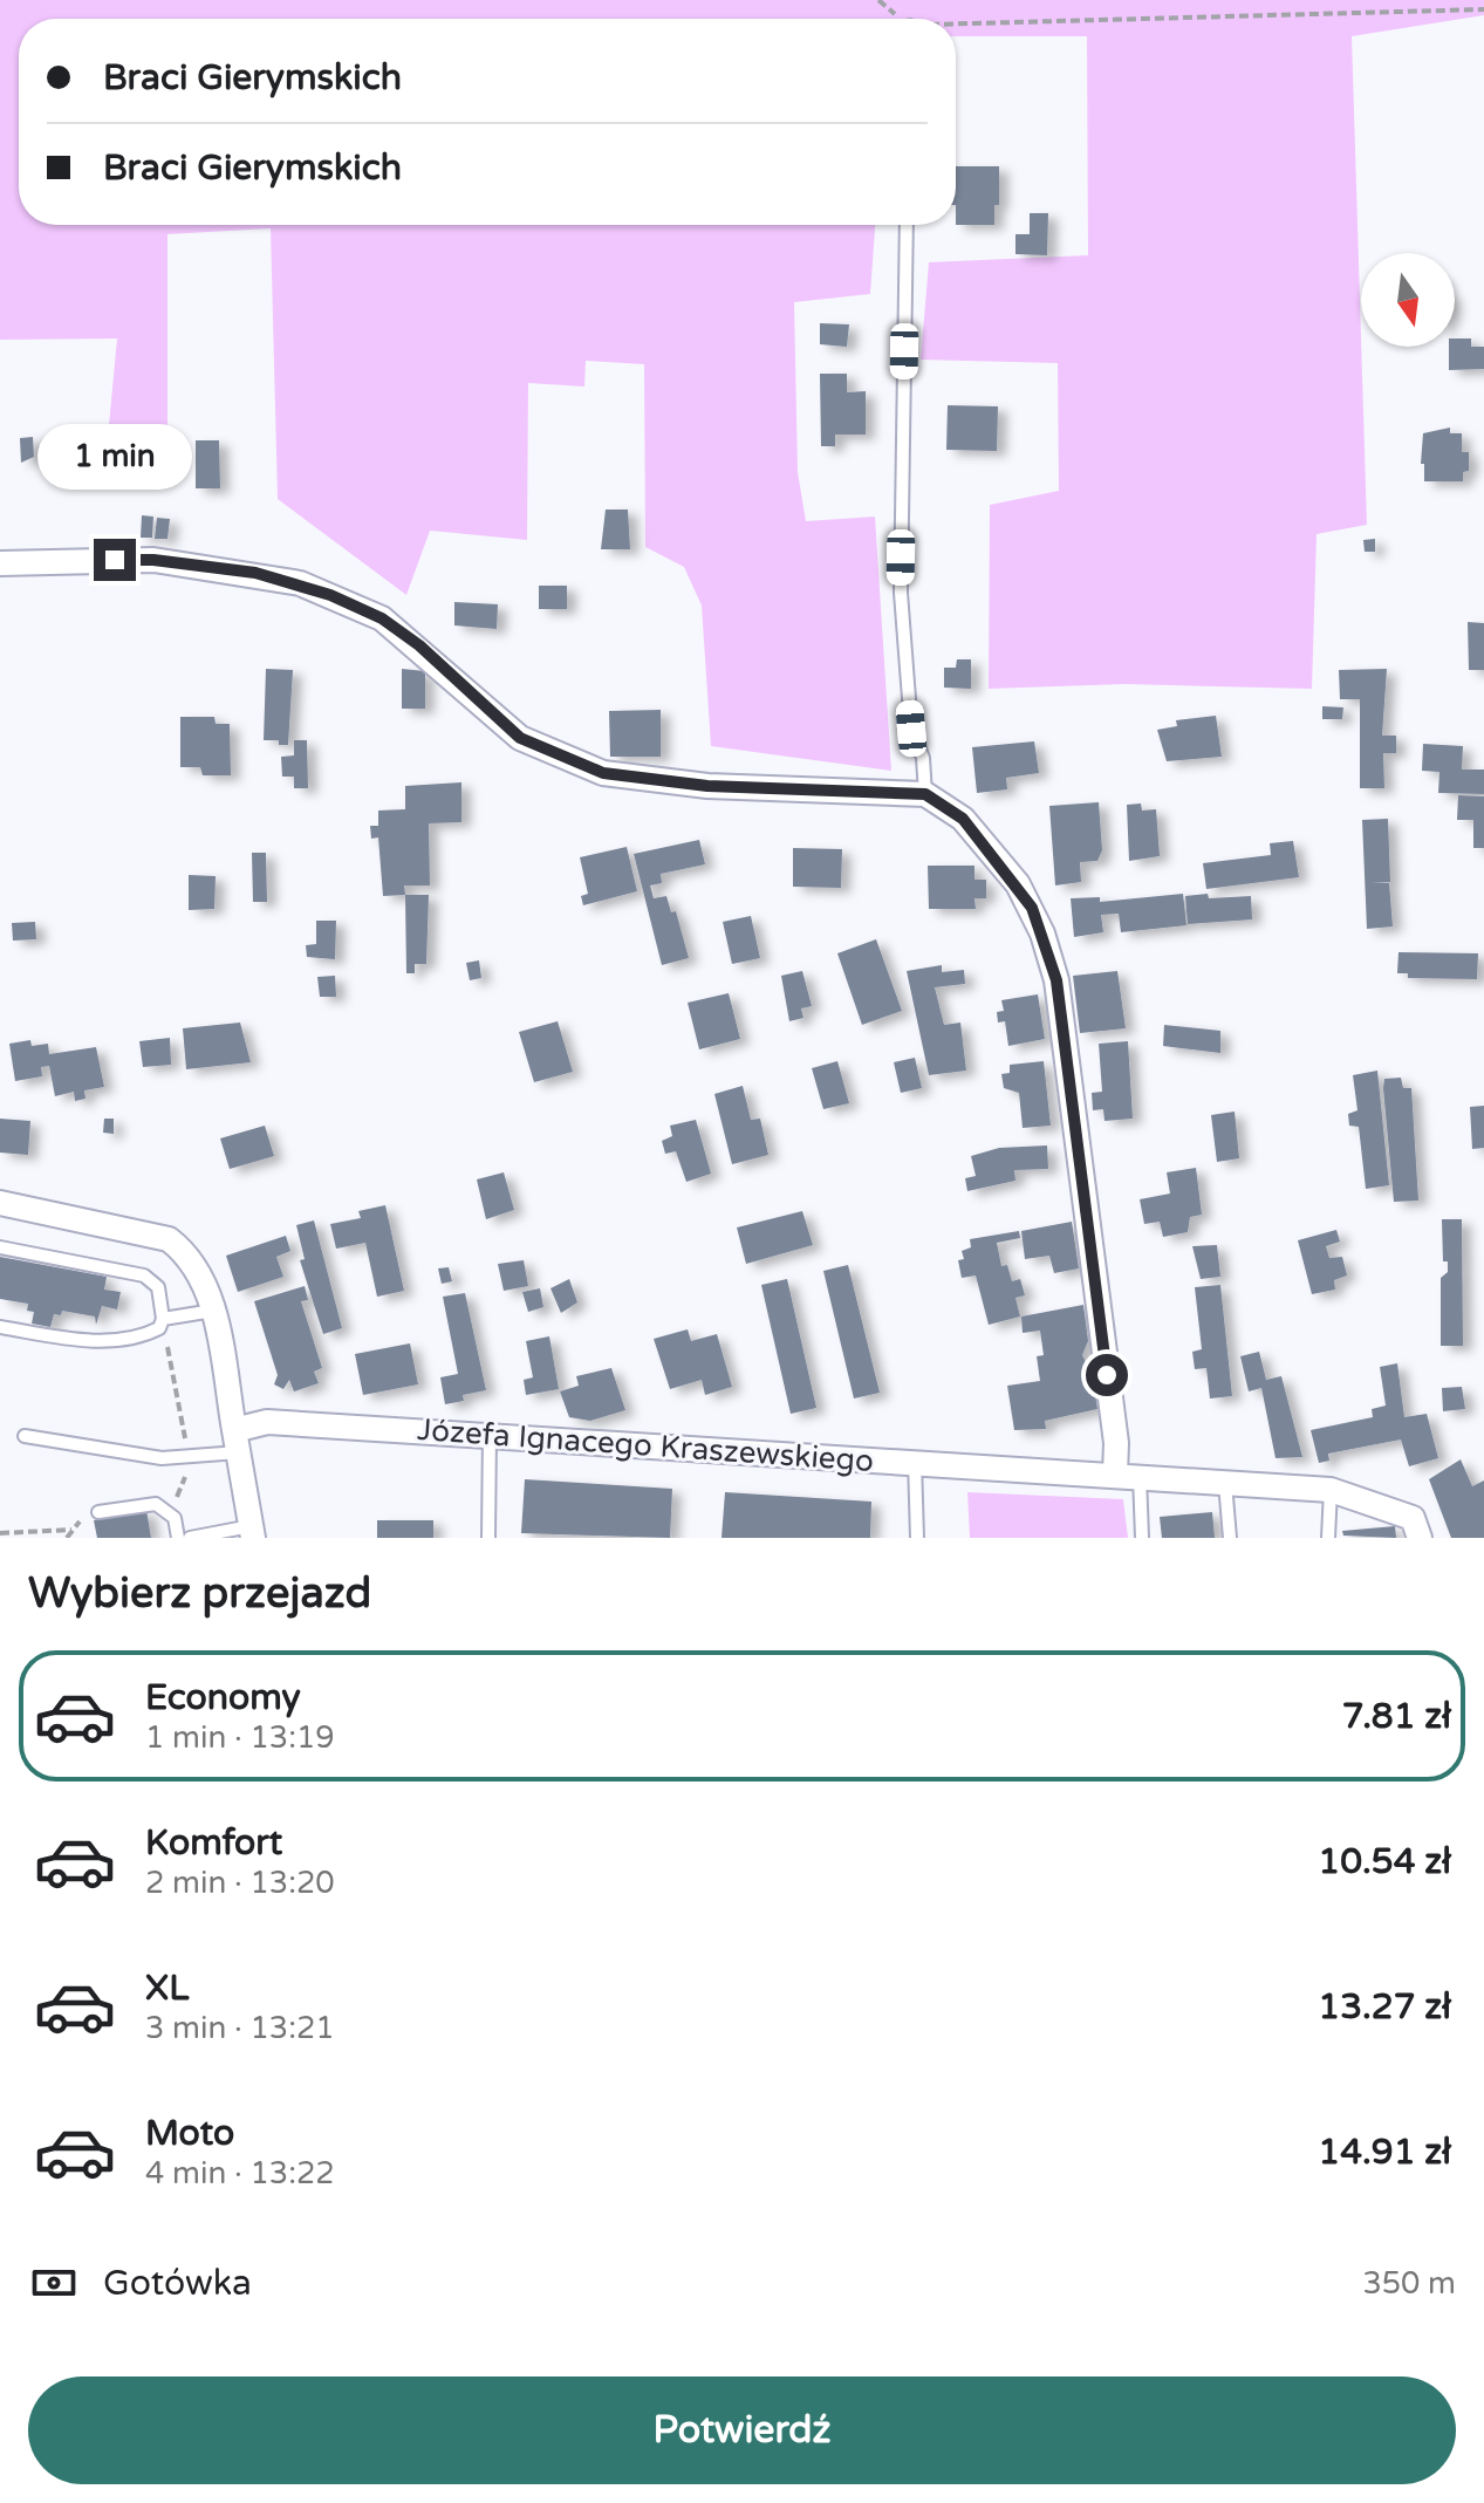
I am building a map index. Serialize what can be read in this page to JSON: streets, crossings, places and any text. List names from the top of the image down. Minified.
{"streets":{"street":["Józefa Ignacego Kraszewskiego"]},"north":"bottom","page":{"banner":["Braci Gierymskich","Braci Gierymskich"],"bubble":"1 min","heading":"Wybierz przejazd","list":[{"name":"Economy","note":"1 min · 13:19","value":"7.81 zł"},{"name":"Komfort","note":"2 min · 13:20","value":"10.54 zł"},{"name":"XL","note":"3 min · 13:21","value":"13.27 zł"},{"name":"Moto","note":"4 min · 13:22","value":"14.91 zł"}],"pay":["Gotówka","350 m"],"buttons":"Potwierdź"}}
